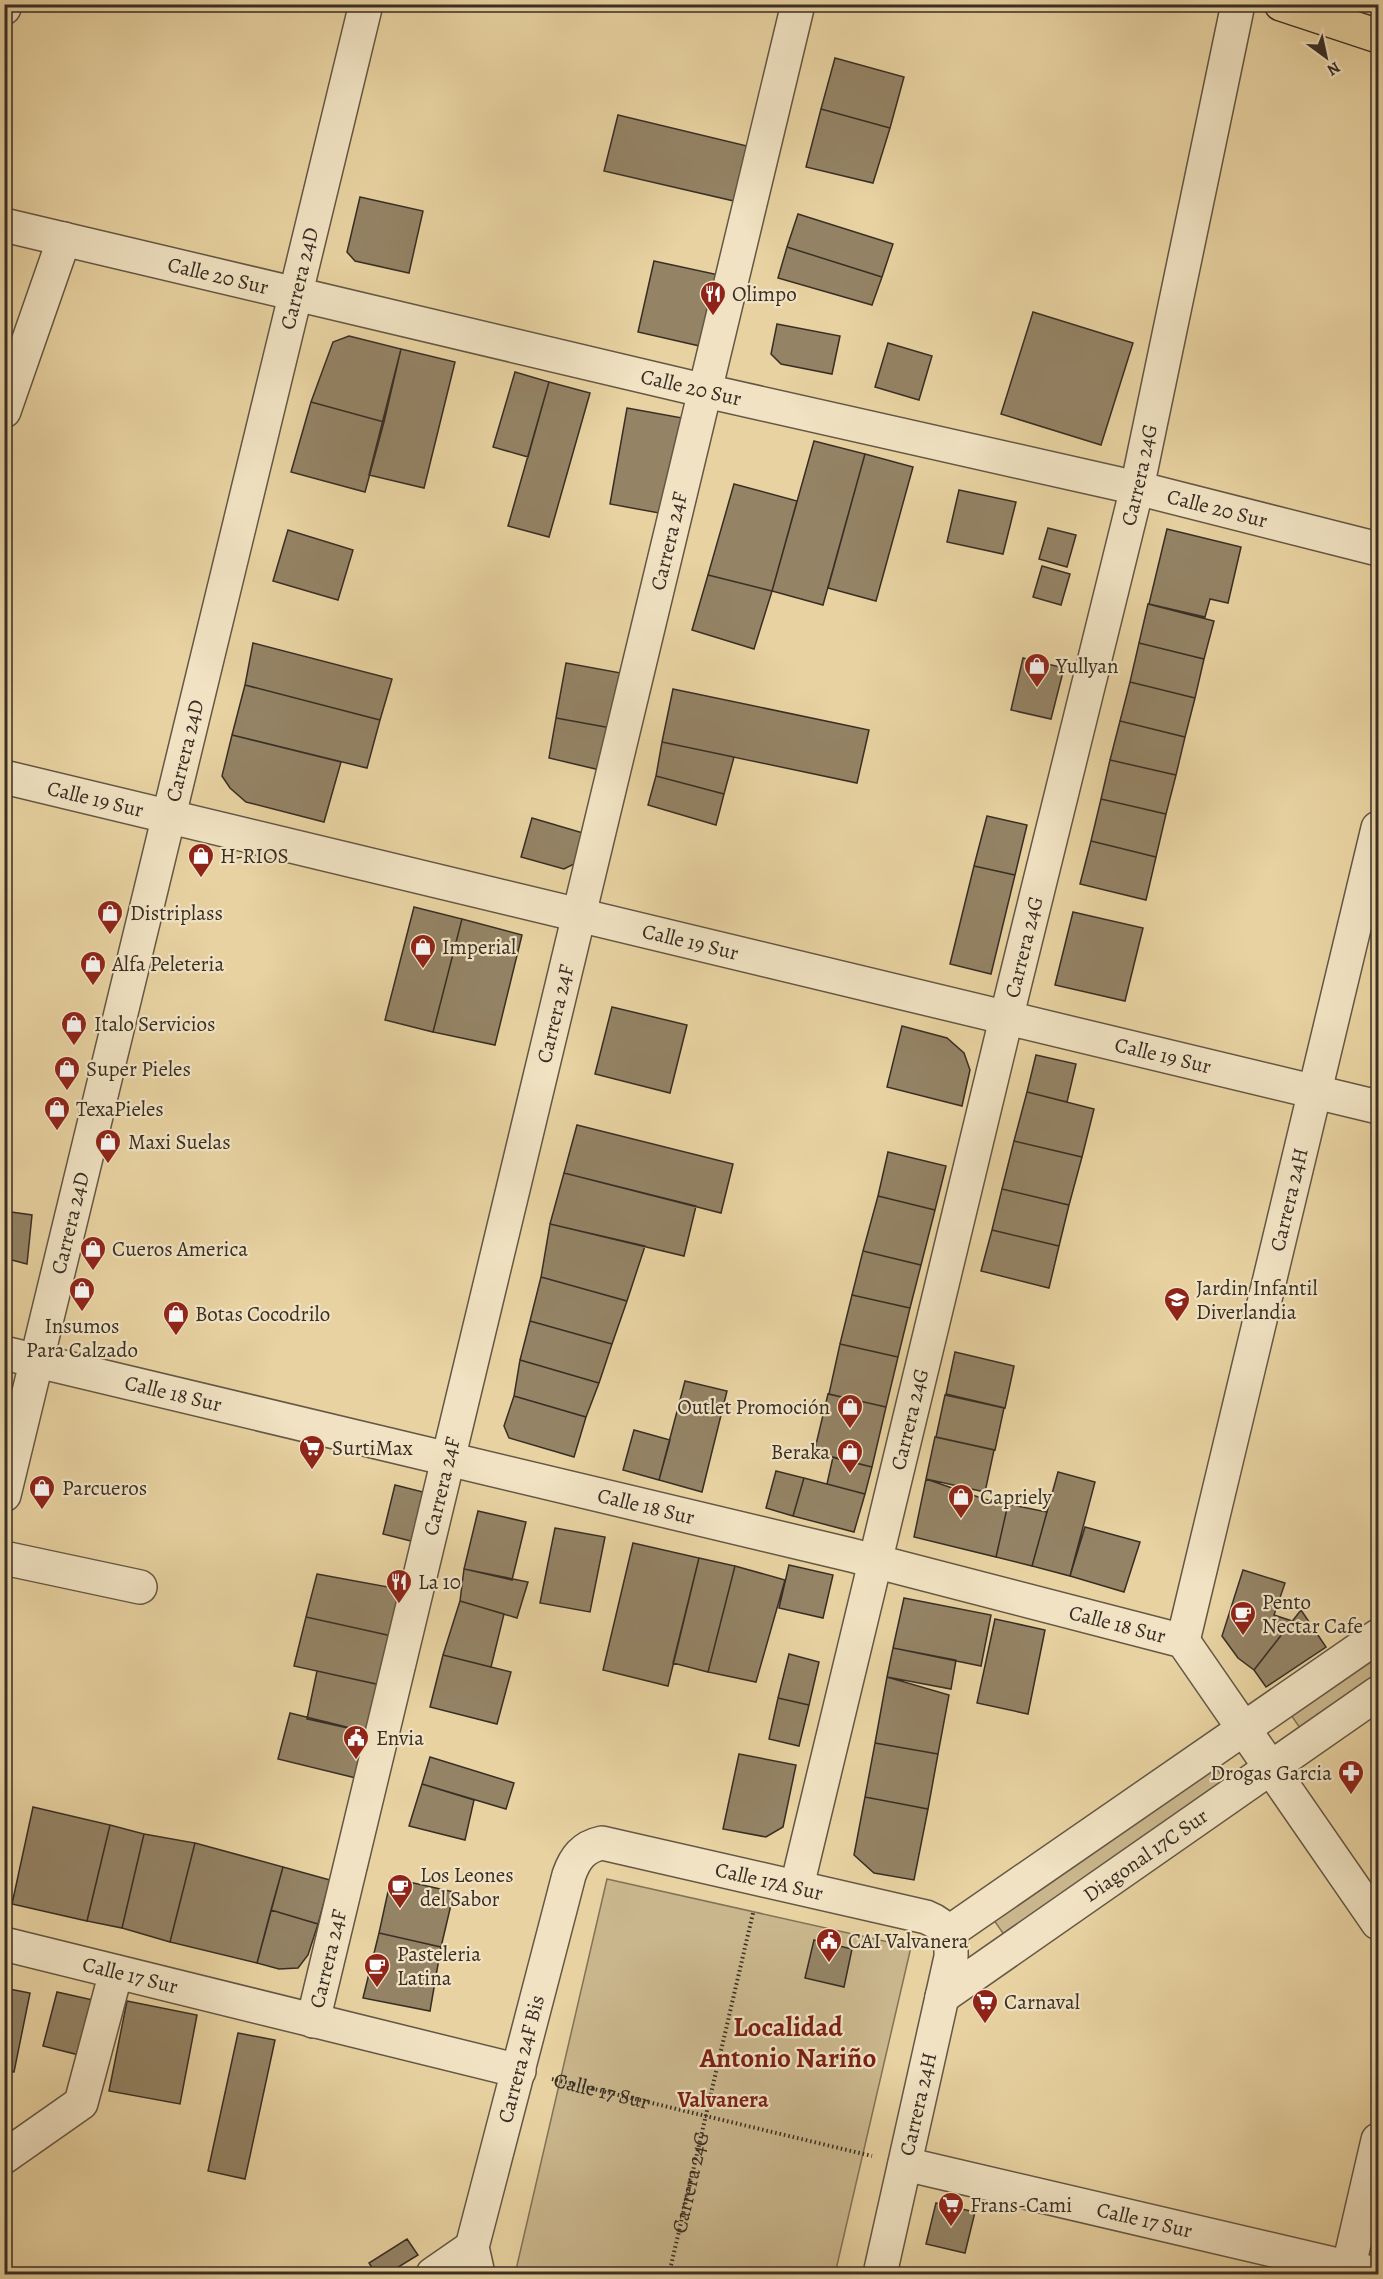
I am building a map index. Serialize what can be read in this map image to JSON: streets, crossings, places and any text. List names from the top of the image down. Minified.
{"streets":{"street":["Calle 20 Sur","Carrera 24D","Carrera 24G","Carrera 24F","Calle 19 Sur","Carrera 24H","Calle 18 Sur","Diagonal 17C Sur","Calle 17A Sur","Calle 17 Sur","Carrera 24F Bis"]},"crossings":[["Calle 20 Sur","Carrera 24D"],["Calle 20 Sur","Carrera 24G"],["Calle 20 Sur","Carrera 24F"],["Carrera 24D","Calle 19 Sur"],["Carrera 24D","Calle 18 Sur"],["Carrera 24G","Calle 19 Sur"],["Carrera 24G","Calle 18 Sur"],["Carrera 24G","Calle 17A Sur"],["Carrera 24G","Calle 17 Sur"],["Carrera 24F","Calle 19 Sur"],["Carrera 24F","Calle 18 Sur"],["Carrera 24F","Calle 17 Sur"],["Calle 19 Sur","Carrera 24H"],["Carrera 24H","Calle 18 Sur"],["Carrera 24H","Diagonal 17C Sur"],["Carrera 24H","Calle 17A Sur"],["Carrera 24H","Calle 17 Sur"],["Calle 18 Sur","Diagonal 17C Sur"],["Calle 17A Sur","Carrera 24F Bis"],["Calle 17 Sur","Carrera 24F Bis"]],"districts":["Localidad Antonio Nariño","Valvanera"],"places":{"restaurant":["Olimpo","La 10"],"shop":["Yullyan","H-RIOS","Distriplass","Imperial","Alfa Peleteria","Italo Servicios","Super Pieles","TexaPieles","Maxi Suelas","Cueros America","Insumos Para Calzado","Botas Cocodrilo","Outlet Promoción","Beraka","Parcueros","Capriely"],"school or university":["Jardin Infantil Diverlandia"],"supermarket":["SurtiMax","Carnaval","Frans-Cami"],"cafe":["Pento Nectar Cafe","Los Leones del Sabor","Pasteleria Latina"],"public building":["Envia","CAI Valvanera"],"pharmacy":["Drogas Garcia"]},"north":"bottom right"}
